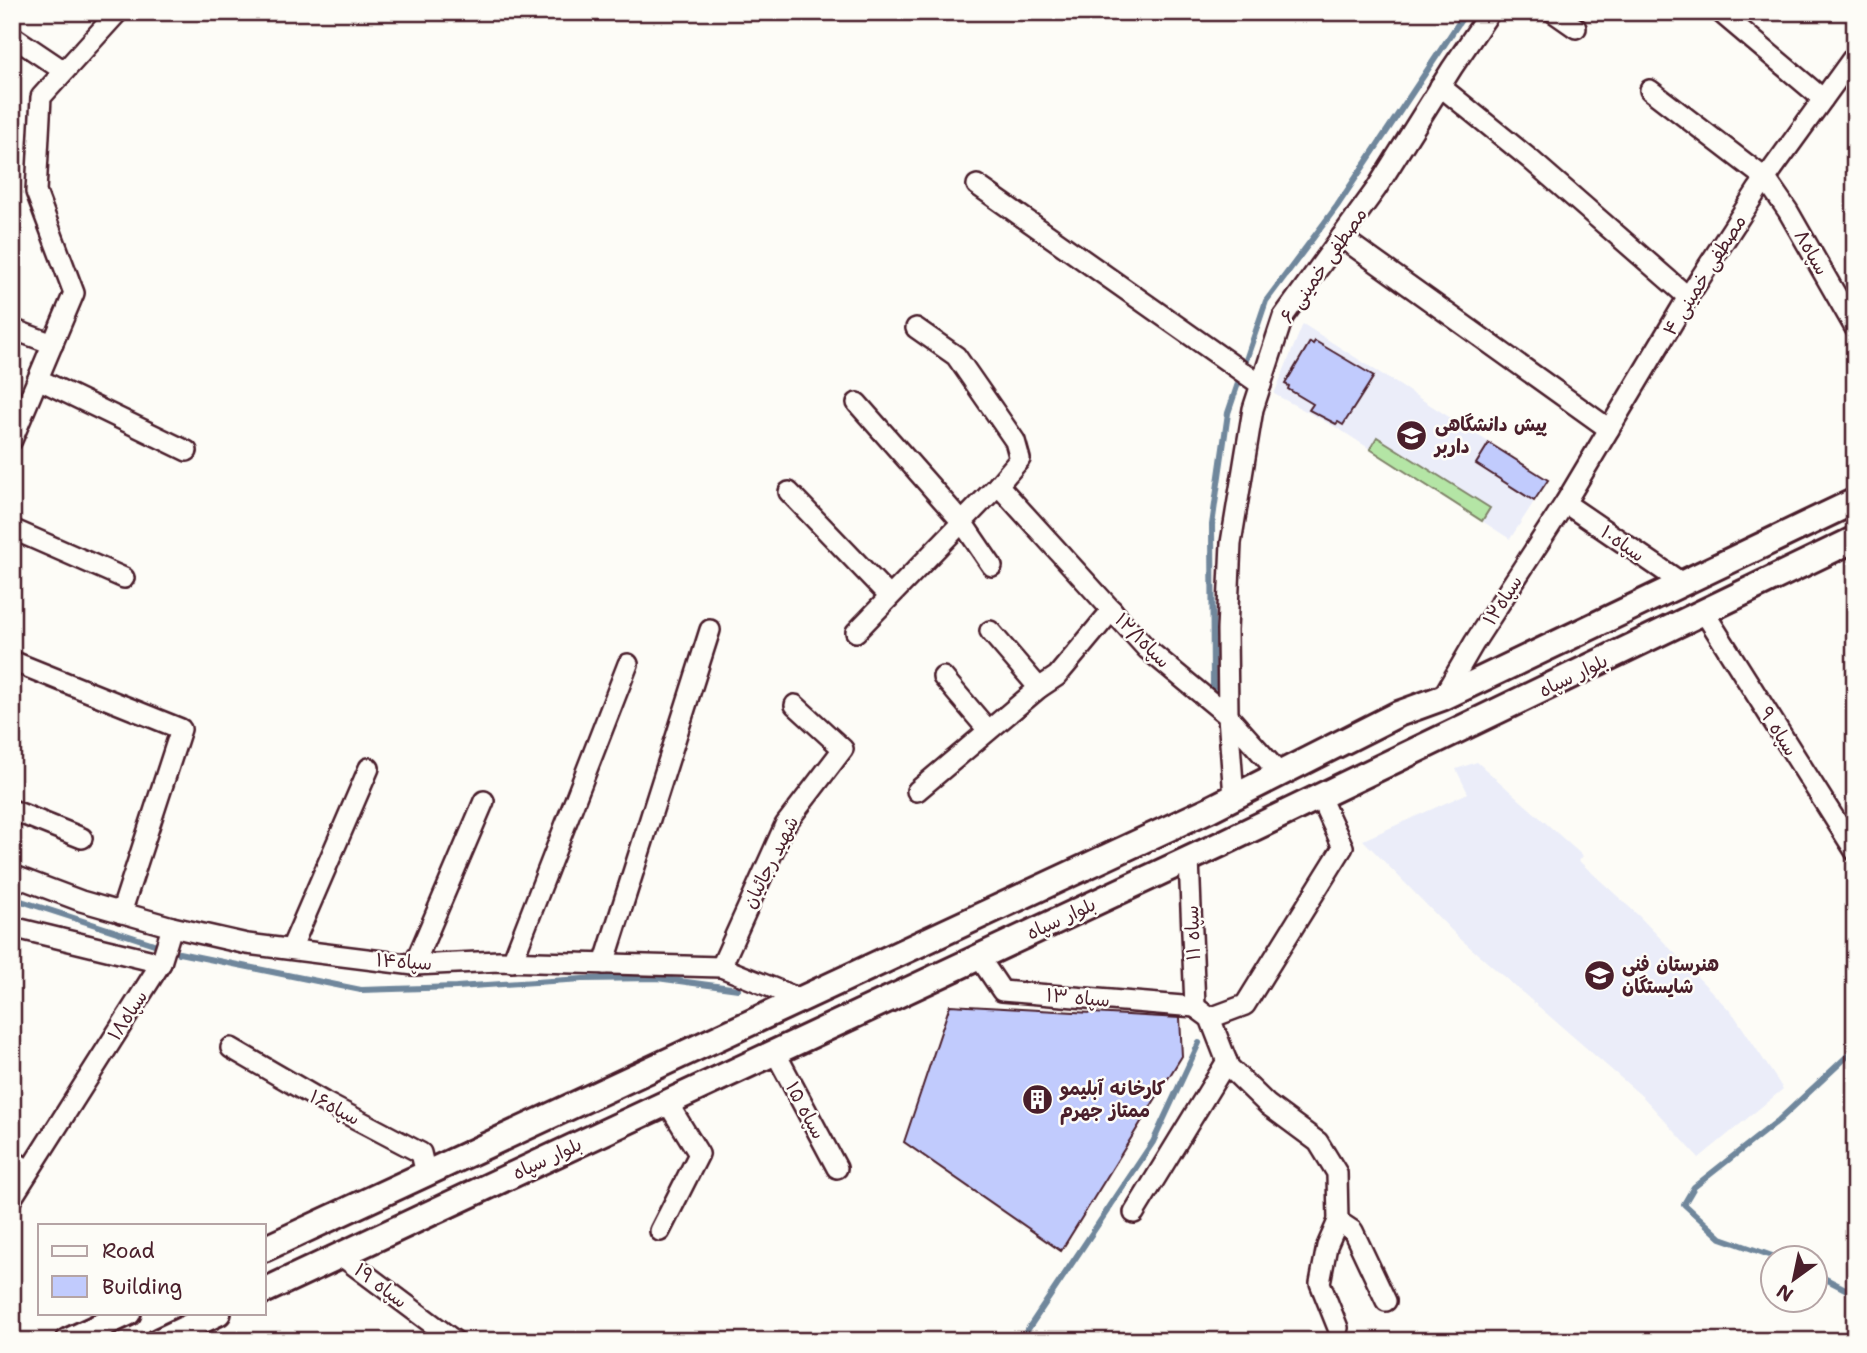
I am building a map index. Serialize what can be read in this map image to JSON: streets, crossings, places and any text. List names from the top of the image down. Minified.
{"streets":{"main road":["بلوار سپاه"],"street":["سپاه۸","مصطفی خمینی ۶","مصطفی خمینی ۴","سپاه۱۰","سپاه۱۲","سپاه۱۲/۱","سپاه ۹","شهید رجائیان","سپاه ۱۱","سپاه۱۴","سپاه ۱۳","سپاه۱۸","سپاه۱۶","سپاه ۱۵","سپاه ۱۹"]},"crossings":[["سپاه۸","مصطفی خمینی ۴"],["مصطفی خمینی ۶","سپاه۱۲/۱"],["مصطفی خمینی ۴","سپاه۱۰"],["مصطفی خمینی ۴","سپاه۱۲"],["سپاه۱۰","سپاه۱۲"],["سپاه۱۰","بلوار سپاه"],["سپاه۱۲","بلوار سپاه"],["سپاه۱۲/۱","بلوار سپاه"],["بلوار سپاه","سپاه ۹"],["بلوار سپاه","سپاه ۱۱"],["بلوار سپاه","سپاه۱۴"],["بلوار سپاه","سپاه ۱۳"],["بلوار سپاه","سپاه۱۶"],["بلوار سپاه","سپاه ۱۵"],["بلوار سپاه","سپاه ۱۹"],["شهید رجائیان","سپاه۱۴"],["سپاه ۱۱","سپاه ۱۳"]],"places":{"school or university":["پیش دانشگاهی داربر","هنرستان فنی شایستگان"],"building":["کارخانه آبلیمو ممتاز جهرم"]},"legend":["Road","Building"],"north":"bottom left"}
